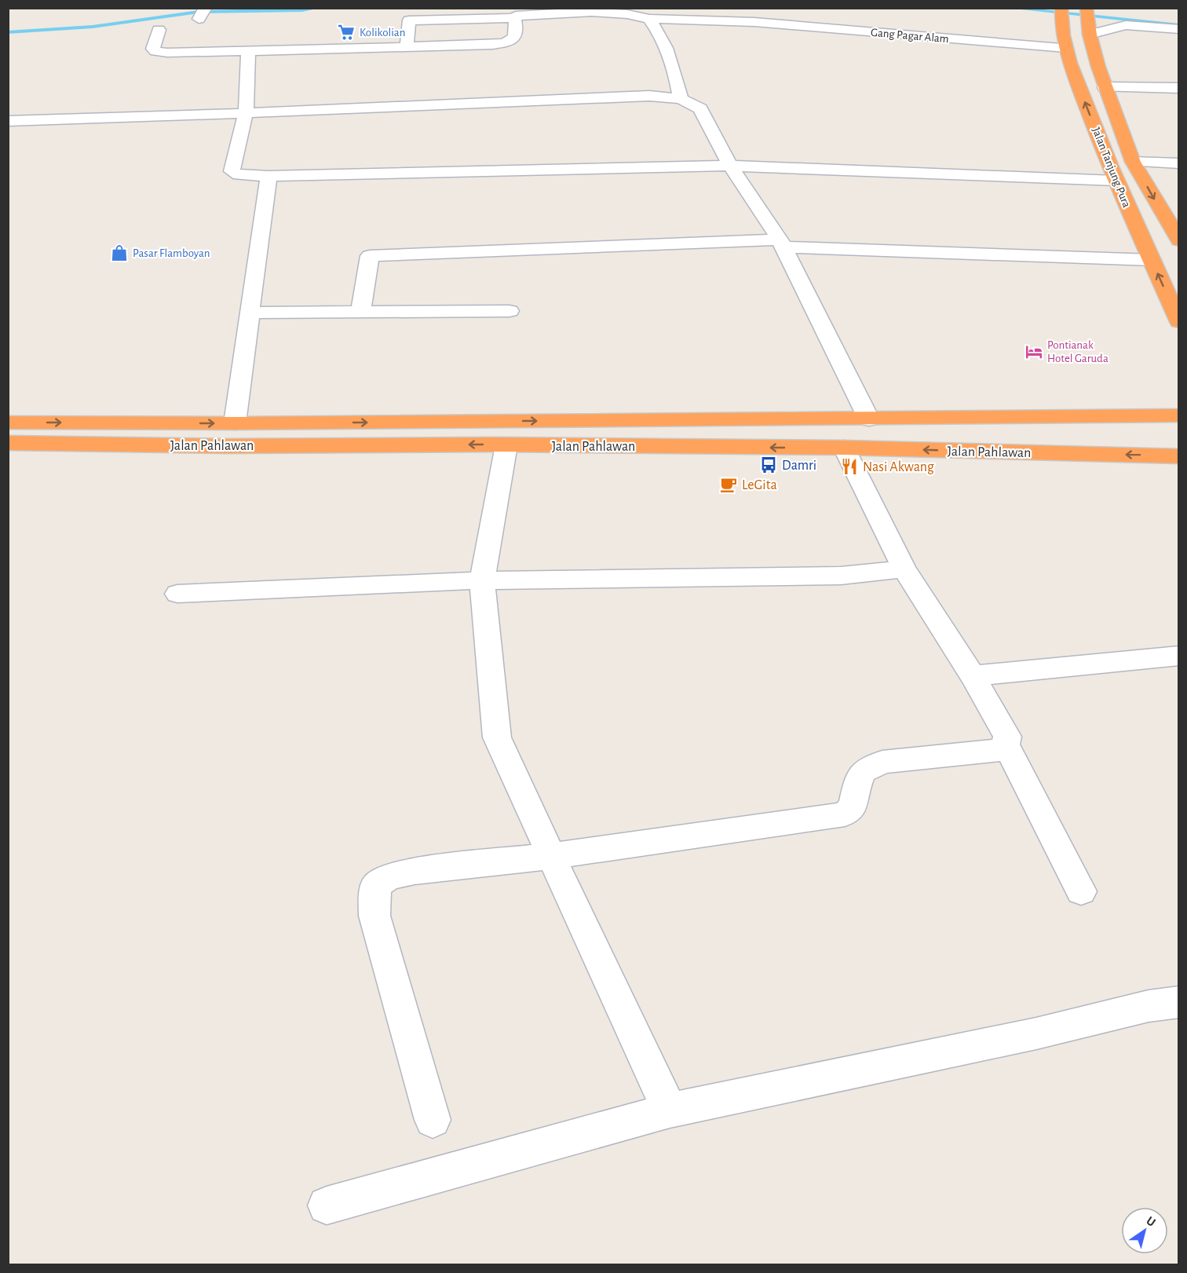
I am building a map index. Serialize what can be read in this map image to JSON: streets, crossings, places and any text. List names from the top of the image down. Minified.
{"streets":{"highway":["Jalan Tanjung Pura","Jalan Pahlawan"],"street":["Gang Pagar Alam"]},"crossings":[["Gang Pagar Alam","Jalan Tanjung Pura"]],"places":{"supermarket":["Kolikolian"],"shop":["Pasar Flamboyan"],"hotel":["Pontianak Hotel Garuda"],"bus stop":["Damri"],"restaurant":["Nasi Akwang"],"cafe":["LeGita"]},"north":"top right"}
